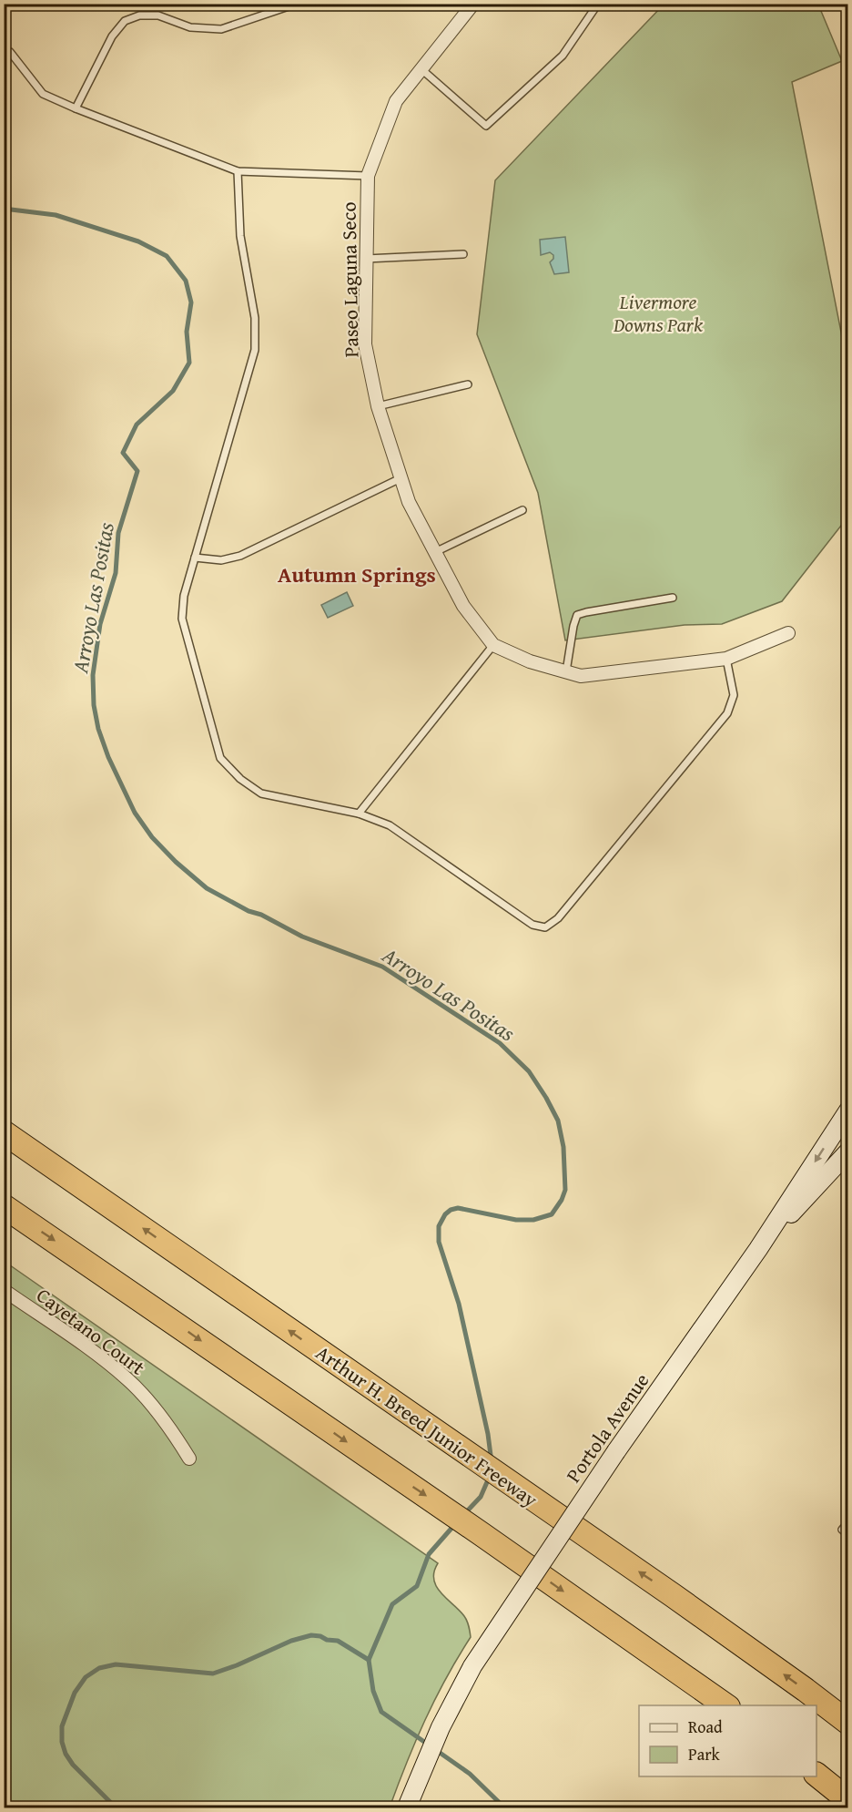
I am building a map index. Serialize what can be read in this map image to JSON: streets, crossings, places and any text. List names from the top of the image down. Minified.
{"streets":{"highway":["Arthur H. Breed Junior Freeway"],"main road":["Portola Avenue"],"street":["Paseo Laguna Seco","Cayetano Court"]},"districts":["Autumn Springs"],"water":["Arroyo Las Positas"],"parks":["Livermore Downs Park"],"legend":["Road","Park"]}
